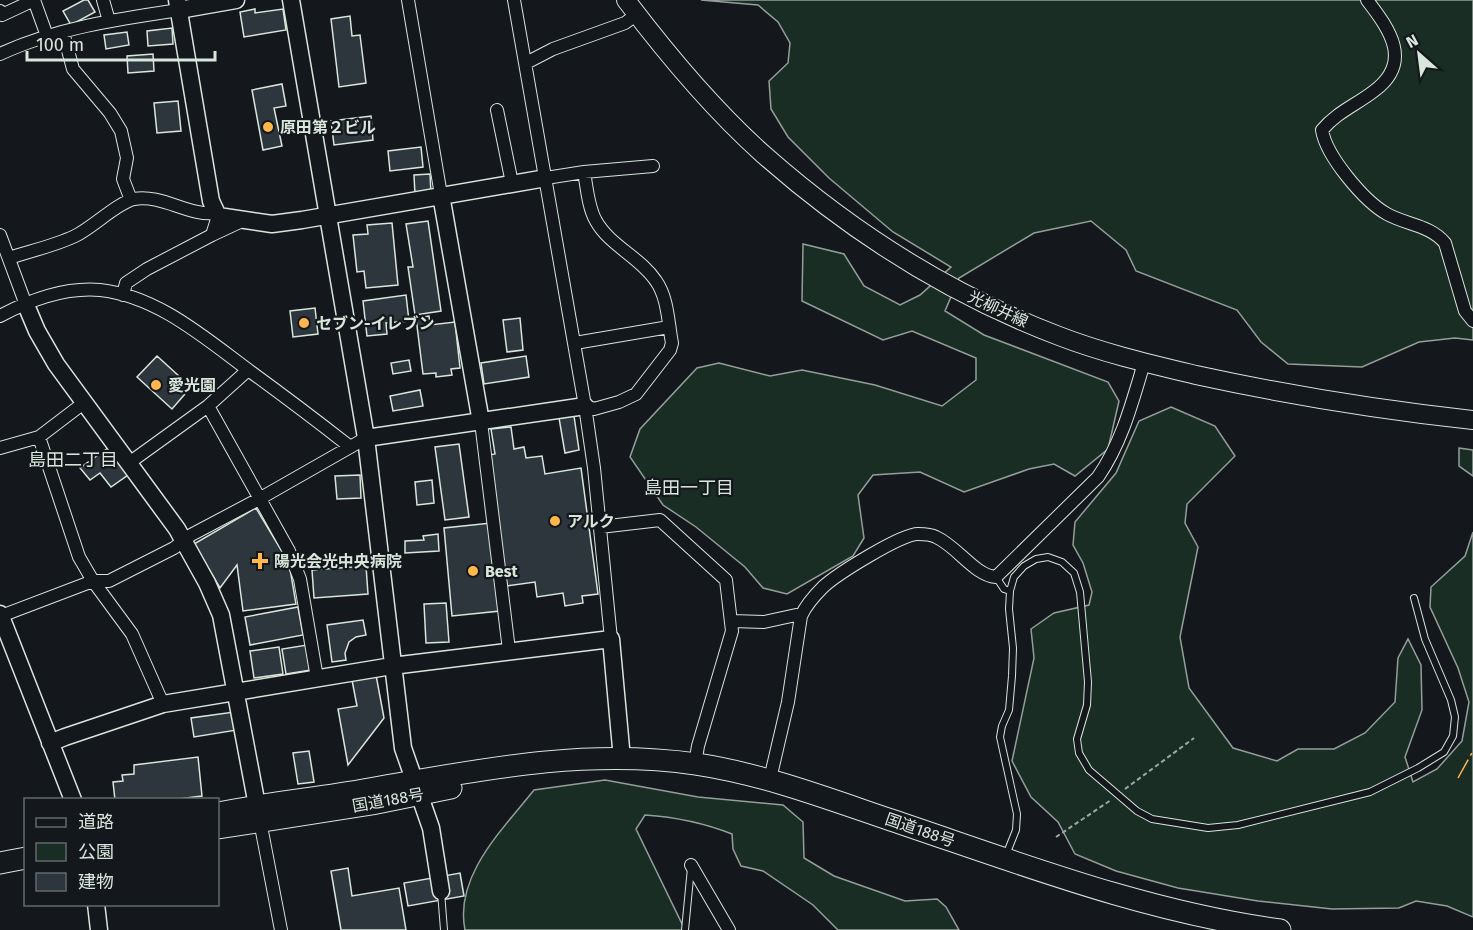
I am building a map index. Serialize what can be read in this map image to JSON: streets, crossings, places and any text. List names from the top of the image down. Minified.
{"streets":{"highway":["国道188号"],"main road":["光柳井線"]},"districts":["島田二丁目","島田一丁目"],"places":{"other":["原田第２ビル","セブン-イレブン","愛光園","アルク","Best"],"health":["陽光会光中央病院"]},"legend":["道路","公園","建物"],"scale_bar":"100 m","north":"top left"}
